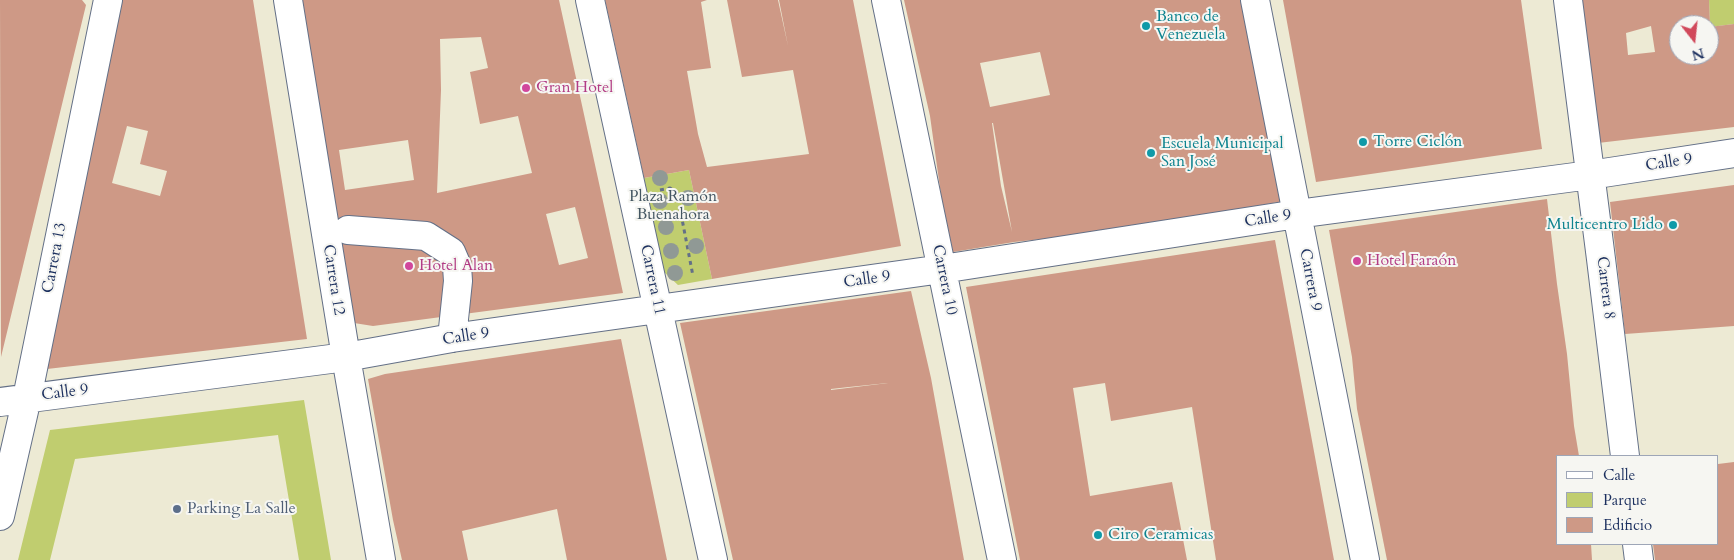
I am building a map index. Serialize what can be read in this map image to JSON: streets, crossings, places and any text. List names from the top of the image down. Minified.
{"streets":{"street":["Calle 9","Carrera 13","Carrera 12","Carrera 11","Carrera 10","Carrera 9","Carrera 8"]},"crossings":[["Calle 9","Carrera 13"],["Calle 9","Carrera 12"],["Calle 9","Carrera 11"],["Calle 9","Carrera 10"],["Calle 9","Carrera 9"],["Calle 9","Carrera 8"]],"parks":["Plaza Ramón Buenahora"],"places":["Banco de Venezuela","Gran Hotel","Torre Ciclón","Escuela Municipal San José","Multicentro Lido","Hotel Faraón","Hotel Alan","Parking La Salle","Ciro Ceramicas"],"legend":["Calle","Parque","Edificio"],"north":"bottom"}
